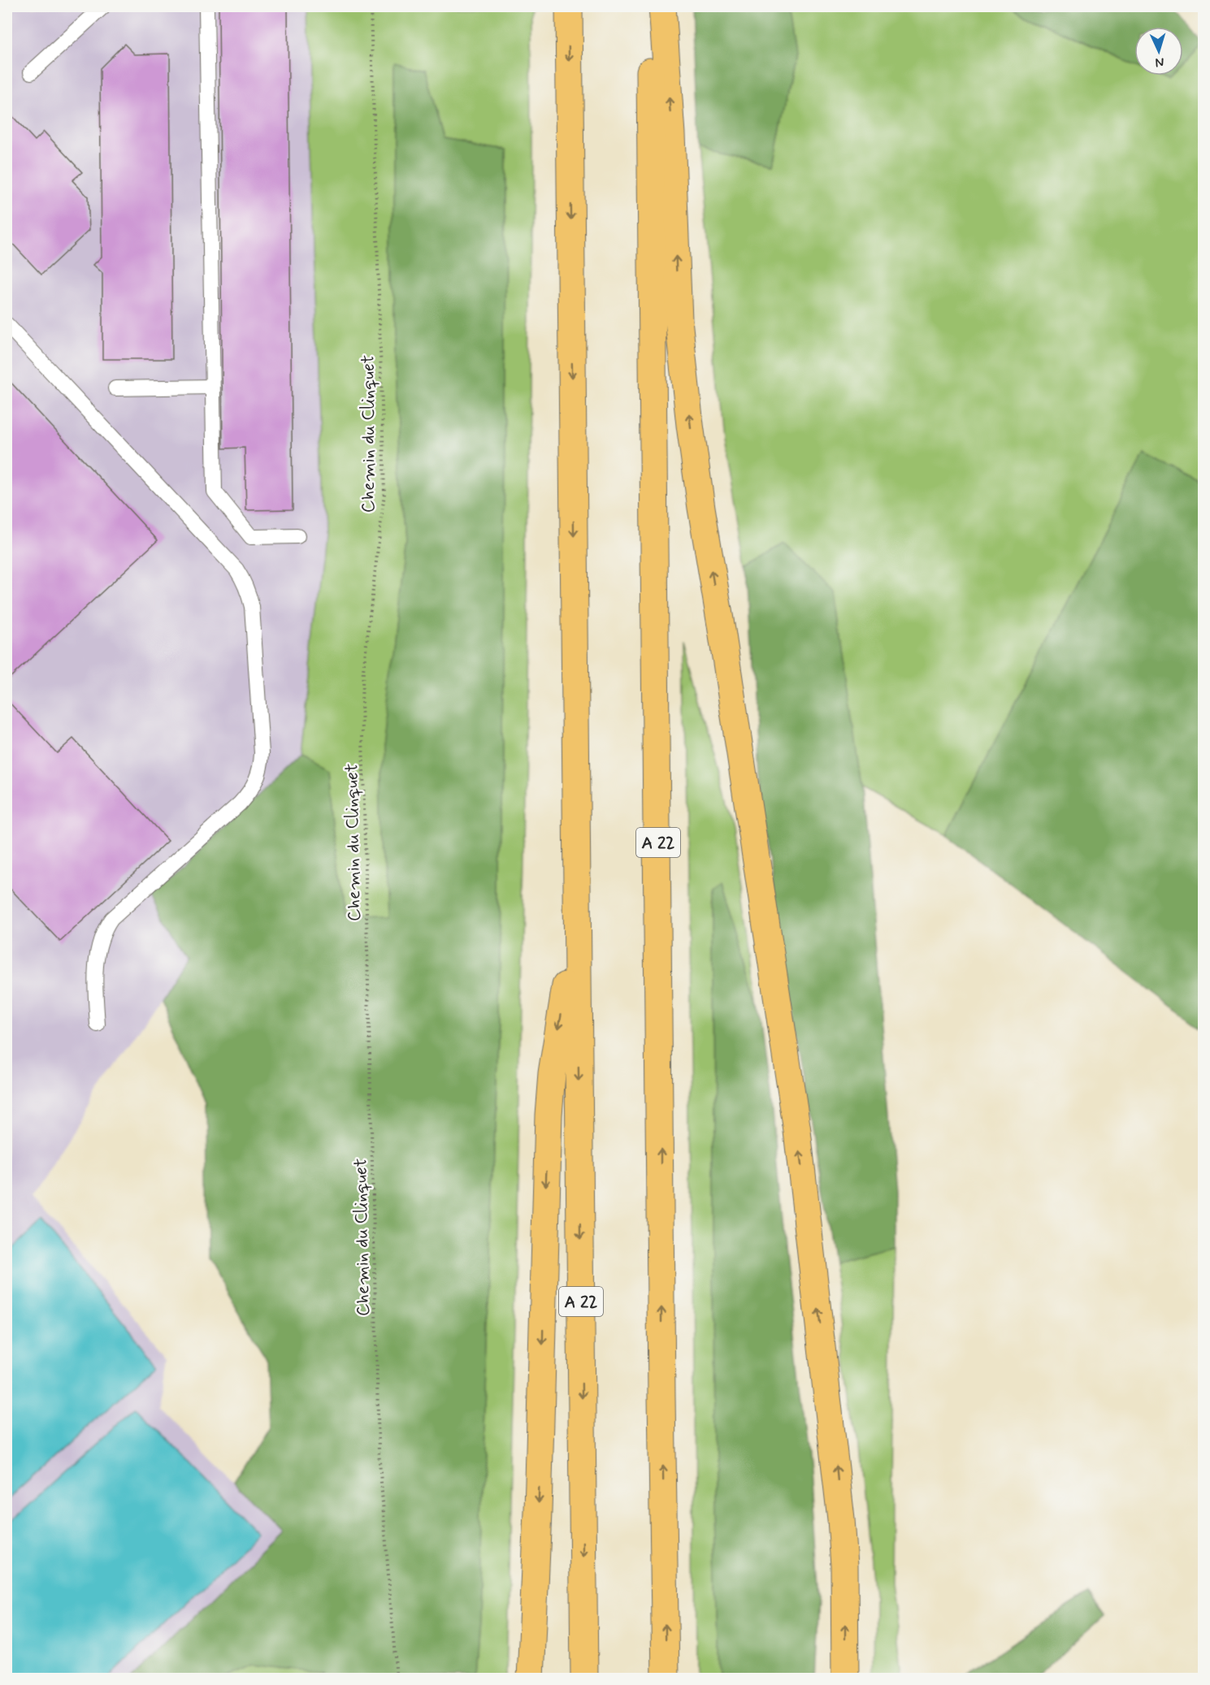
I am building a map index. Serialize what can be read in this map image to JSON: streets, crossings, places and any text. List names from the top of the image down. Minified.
{"streets":{"highway":["A 22"],"path":["Chemin du Clinquet"]},"north":"bottom"}
